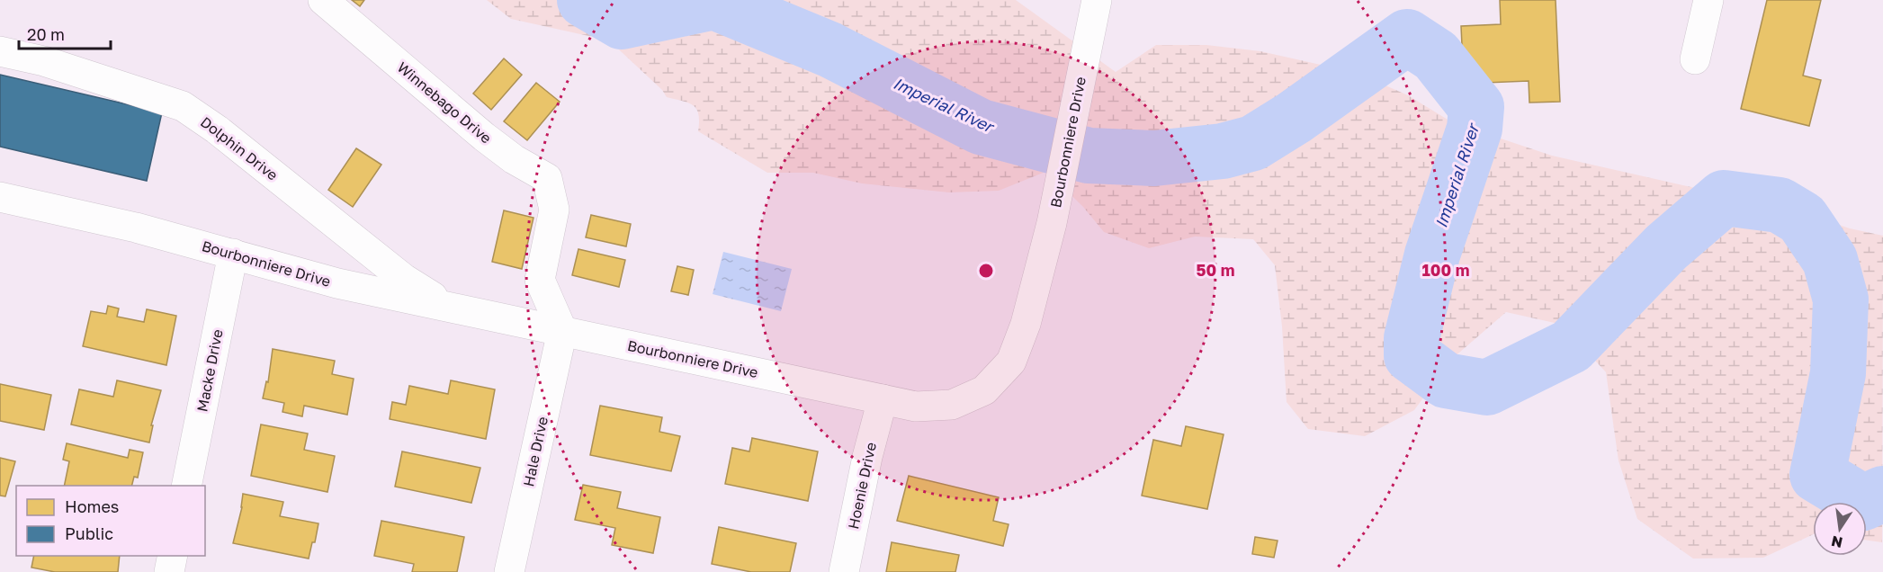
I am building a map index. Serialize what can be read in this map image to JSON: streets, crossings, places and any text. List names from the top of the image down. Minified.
{"streets":{"street":["Winnebago Drive","Bourbonniere Drive","Dolphin Drive","Macke Drive","Hale Drive","Hoenie Drive"]},"crossings":[["Winnebago Drive","Bourbonniere Drive"],["Winnebago Drive","Hale Drive"],["Bourbonniere Drive","Dolphin Drive"],["Bourbonniere Drive","Macke Drive"],["Bourbonniere Drive","Hale Drive"],["Bourbonniere Drive","Hoenie Drive"]],"water":["Imperial River"],"legend":["Homes","Public"],"scale_bar":"20 m","north":"bottom","rings":["50 m","100 m"]}
